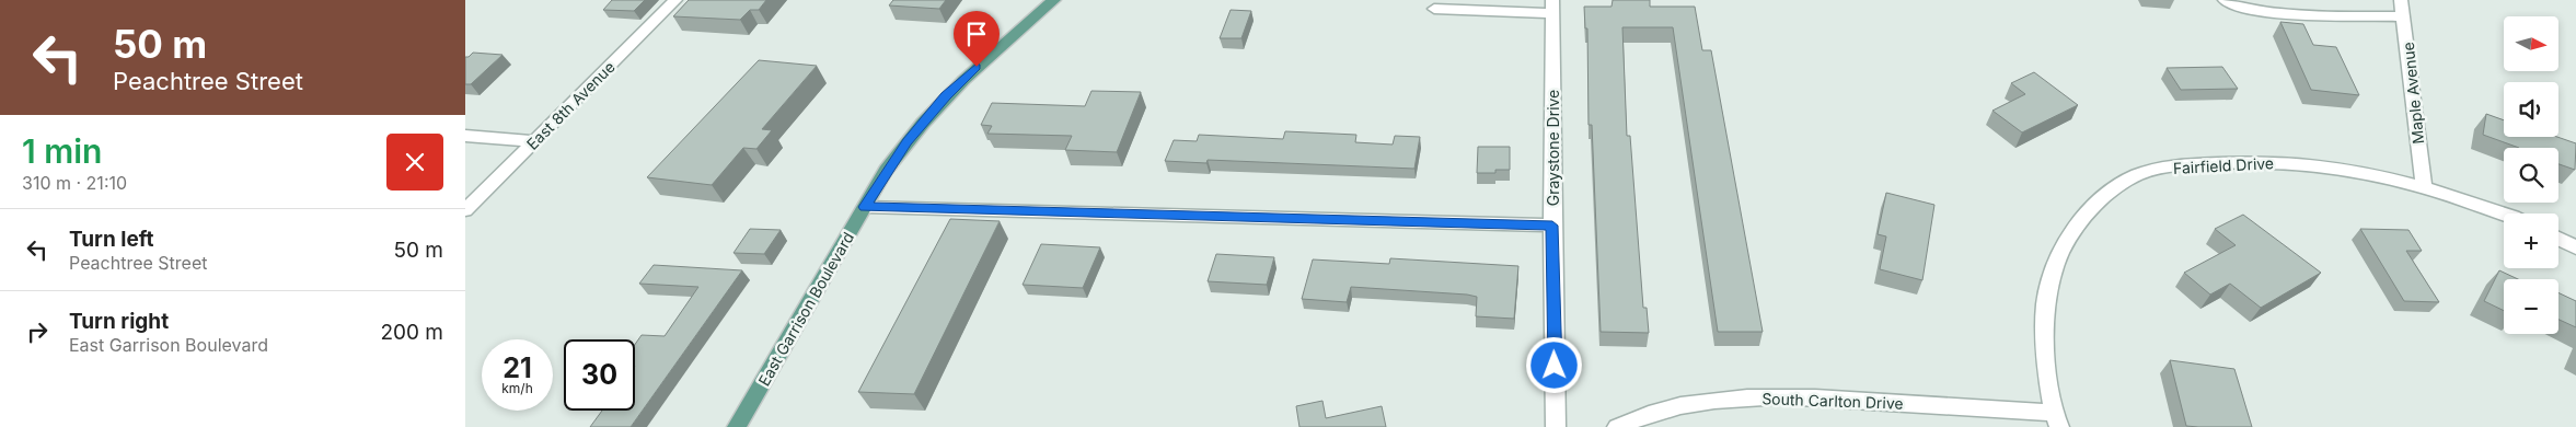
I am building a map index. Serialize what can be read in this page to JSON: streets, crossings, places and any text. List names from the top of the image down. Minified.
{"streets":{"main road":["East Garrison Boulevard"],"street":["Maple Avenue","East 8th Avenue","Graystone Drive","Fairfield Drive","South Carlton Drive"]},"crossings":[["Maple Avenue","Fairfield Drive"],["Fairfield Drive","South Carlton Drive"]],"north":"right","page":{"turn":["50 m","Peachtree Street"],"map_buttons":["+","−"],"heading":["1 min","310 m · 21:10"],"list":[{"name":"Turn left","note":"Peachtree Street","value":"50 m"},{"name":"Turn right","note":"East Garrison Boulevard","value":"200 m"}],"speed":"21 km/h","limit":"30"}}
